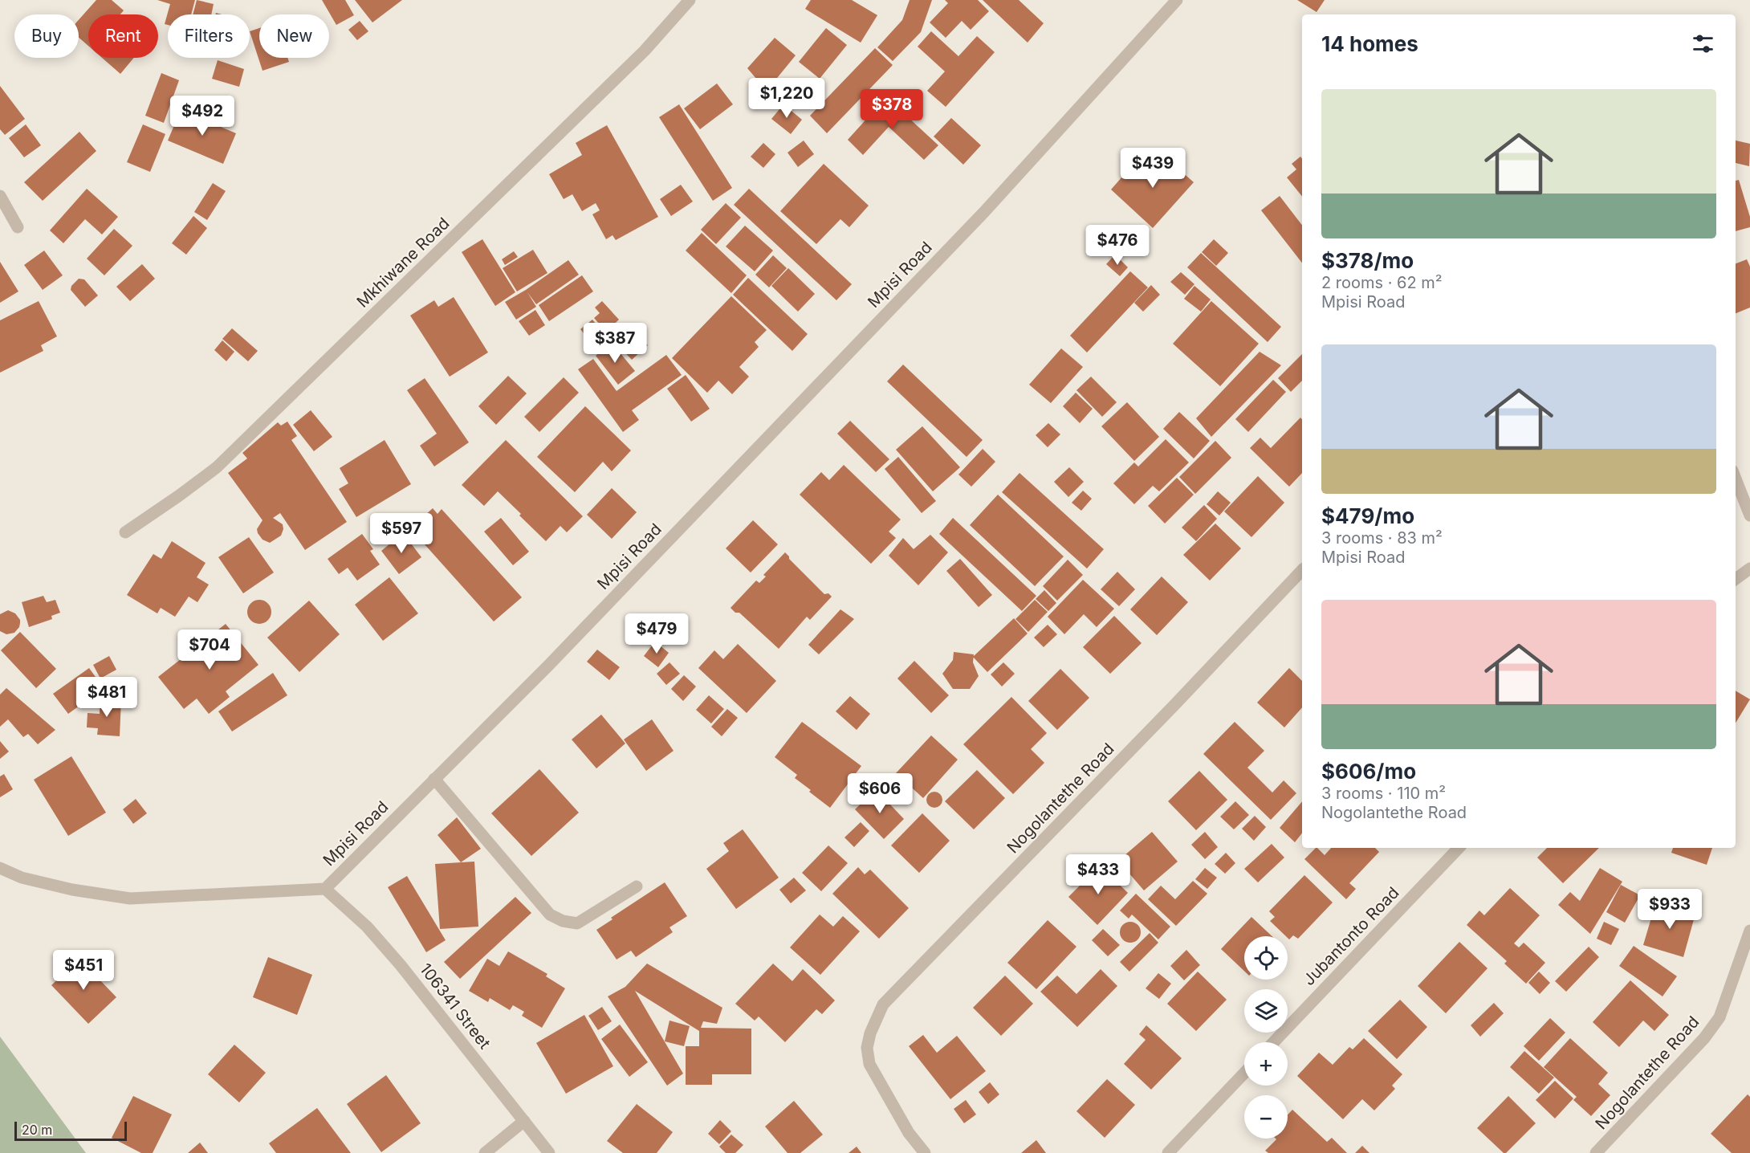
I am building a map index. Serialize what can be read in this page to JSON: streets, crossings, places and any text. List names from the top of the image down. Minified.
{"streets":{"street":["Mkhiwane Road","Mpisi Road","Nogolantethe Road","Jubantonto Road","106341 Street"]},"crossings":[["Mpisi Road","106341 Street"]],"scale_bar":"20 m","page":{"chip":["Buy","Rent","Filters","New"],"heading":"14 homes","list":[{"name":"$378/mo","note":"2 rooms · 62 m² · Mpisi Road"},{"name":"$479/mo","note":"3 rooms · 83 m² · Mpisi Road"},{"name":"$606/mo","note":"3 rooms · 110 m² · Nogolantethe Road"}],"price":["$1,220","$378","$492","$439","$476","$387","$597","$479","$704","$481","$606","$433","$933","$451"],"map_buttons":["+","−"],"scale":"20 m"}}
